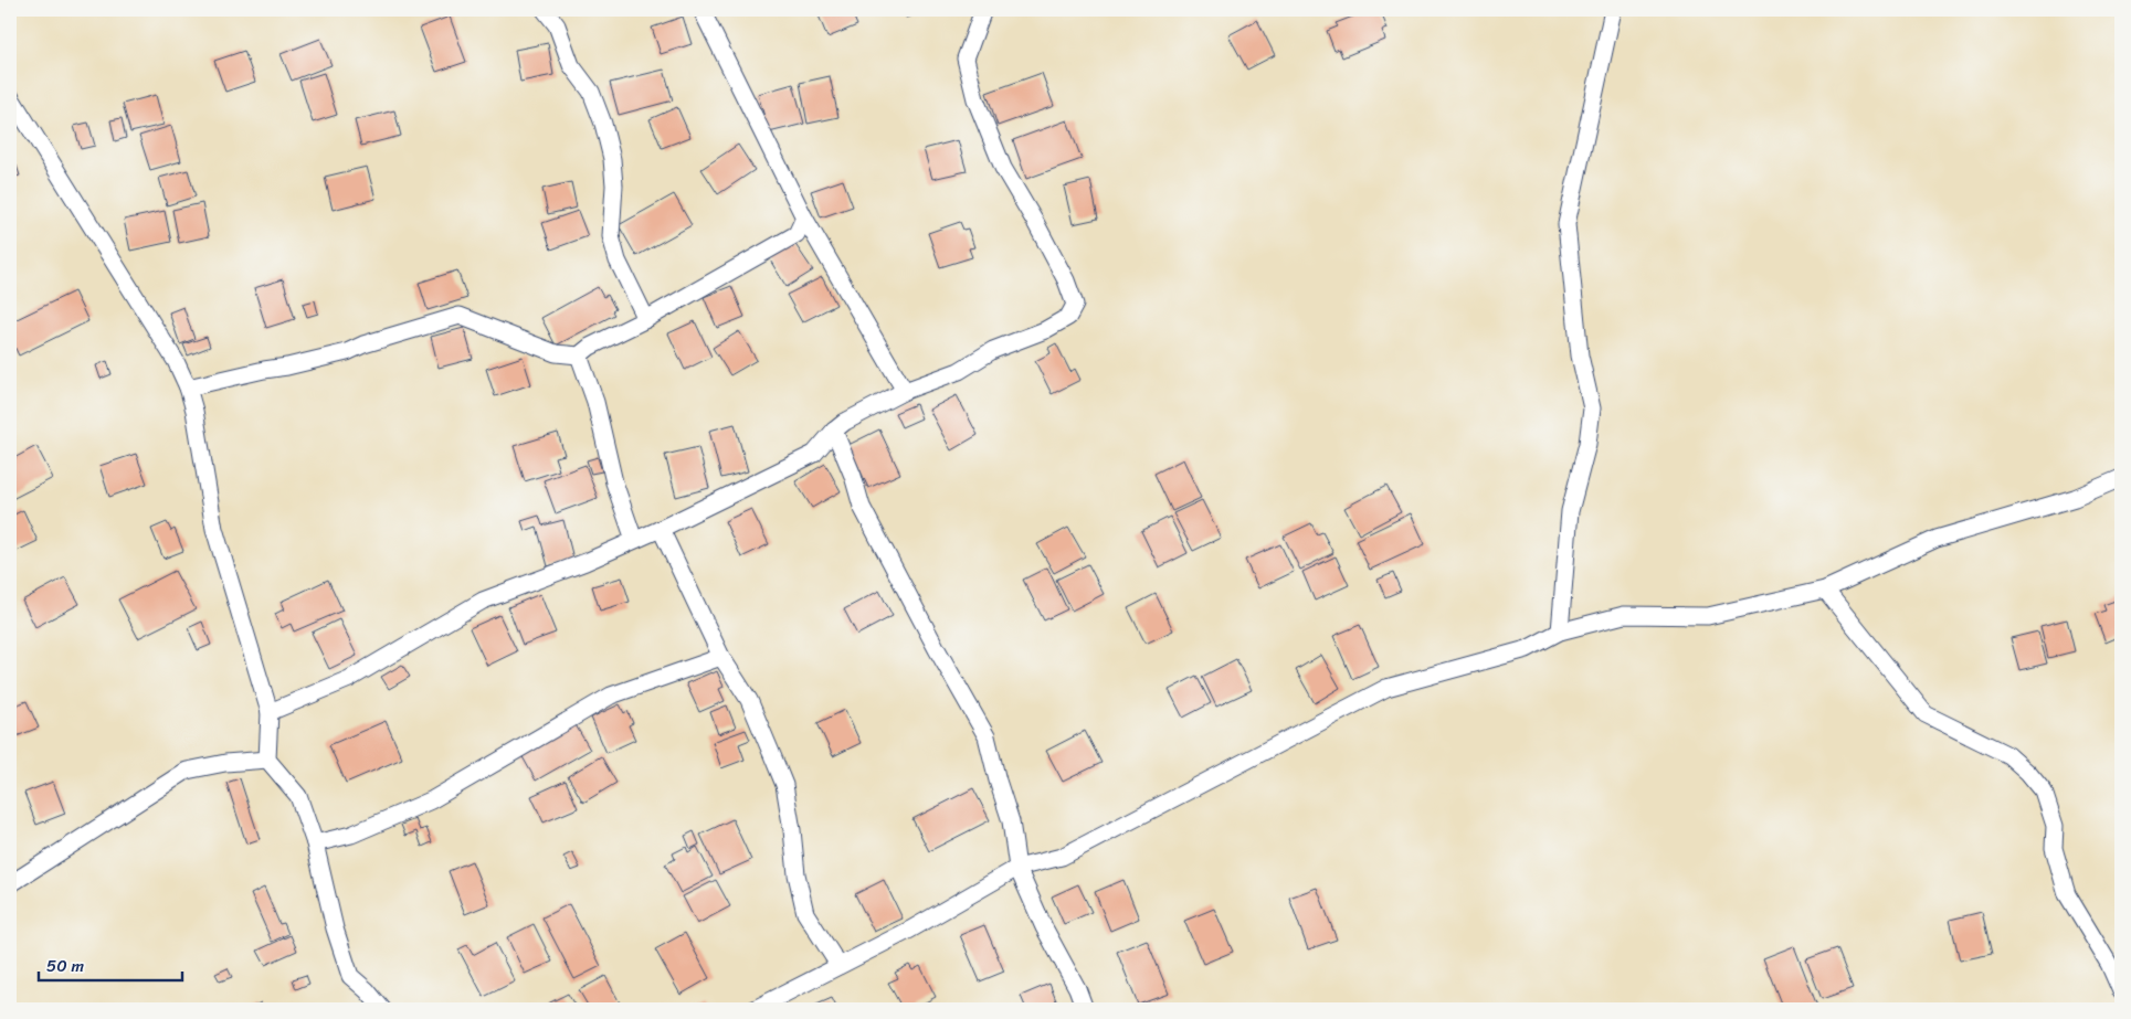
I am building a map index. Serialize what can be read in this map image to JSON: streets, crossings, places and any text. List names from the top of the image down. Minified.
{"scale_bar":"50 m"}
